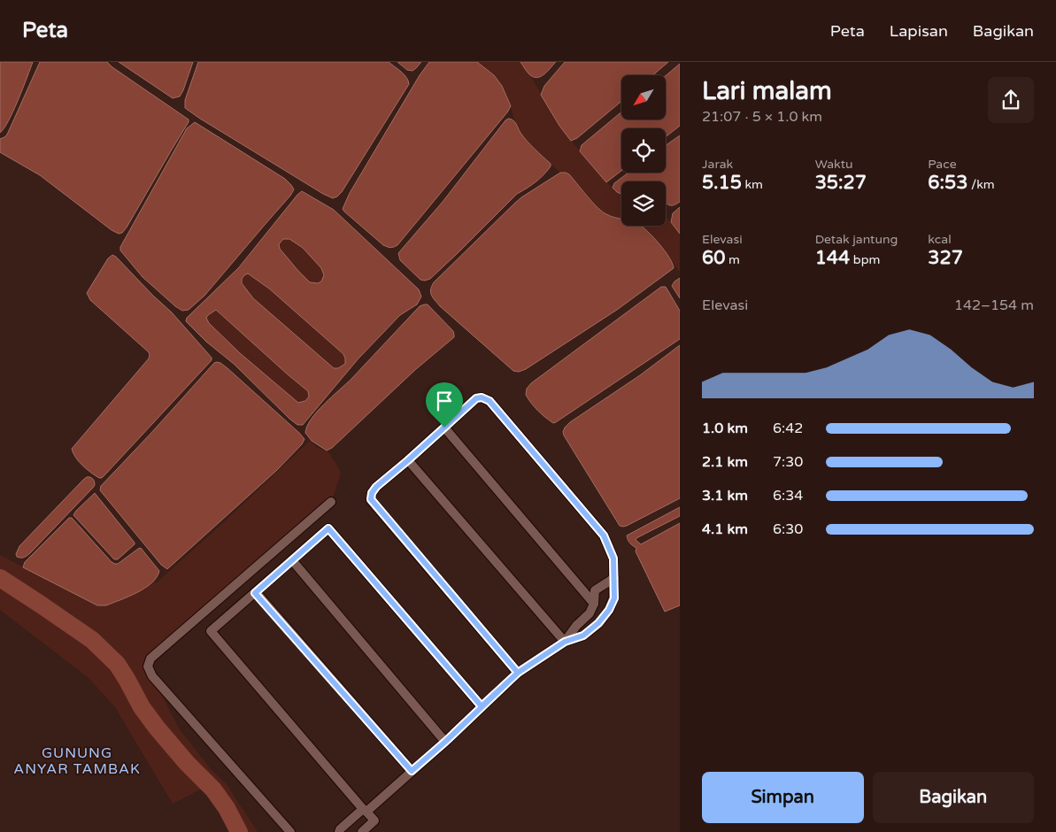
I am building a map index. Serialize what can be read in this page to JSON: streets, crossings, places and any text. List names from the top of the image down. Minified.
{"districts":["GUNUNG ANYAR TAMBAK"],"north":"bottom left","page":{"header":"Peta","nav":["Peta","Lapisan","Bagikan"],"heading":["Lari malam","21:07 · 5 × 1.0 km"],"stats":[["Jarak","5.15 km"],["Waktu","35:27"],["Pace","6:53 /km"],["Elevasi","60 m"],["Detak jantung","144 bpm"],["kcal","327"]],"chart":["Elevasi","142–154 m"],"list":[{"name":"1.0 km","note":"6:42"},{"name":"2.1 km","note":"7:30"},{"name":"3.1 km","note":"6:34"},{"name":"4.1 km","note":"6:30"}],"buttons":["Simpan","Bagikan"]}}
